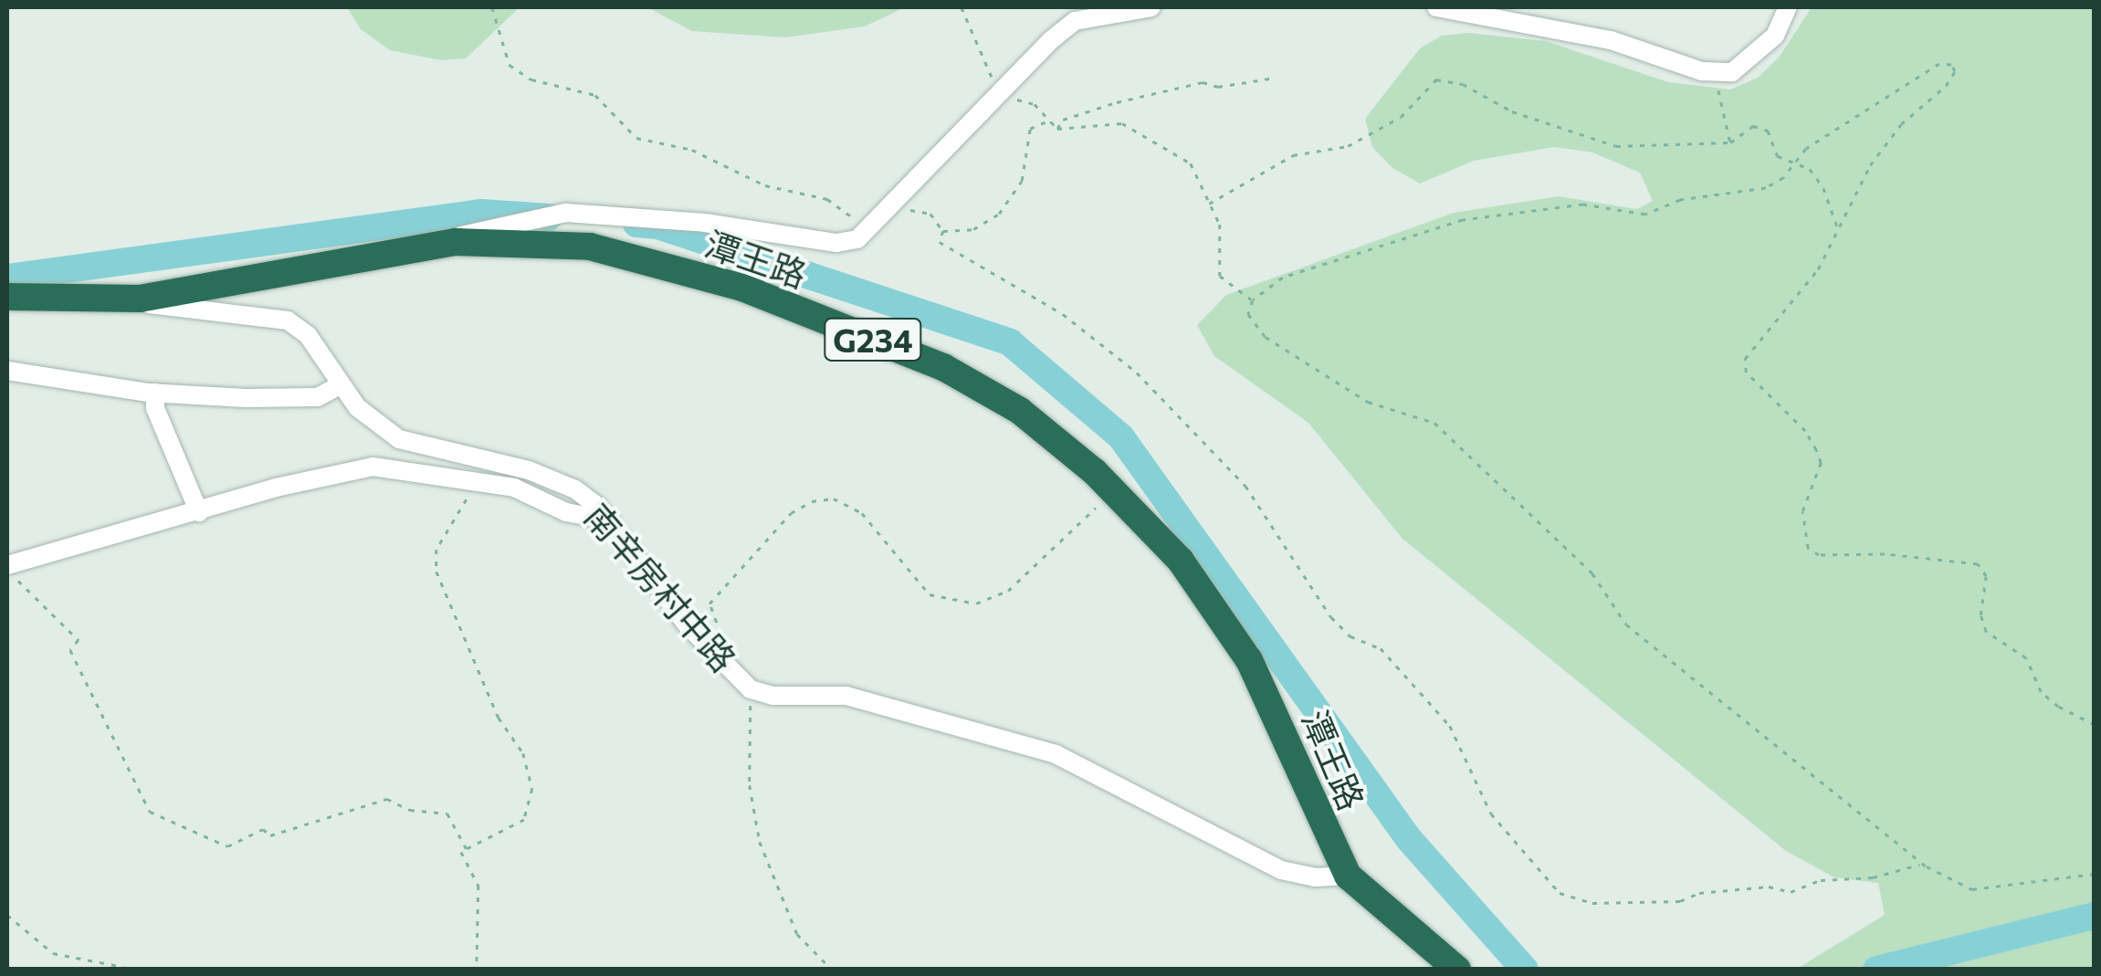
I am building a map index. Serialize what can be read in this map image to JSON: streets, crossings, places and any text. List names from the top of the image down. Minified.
{"streets":{"highway":["潭王路","G234"],"street":["南辛房村中路"]},"crossings":[["潭王路","南辛房村中路"]]}
